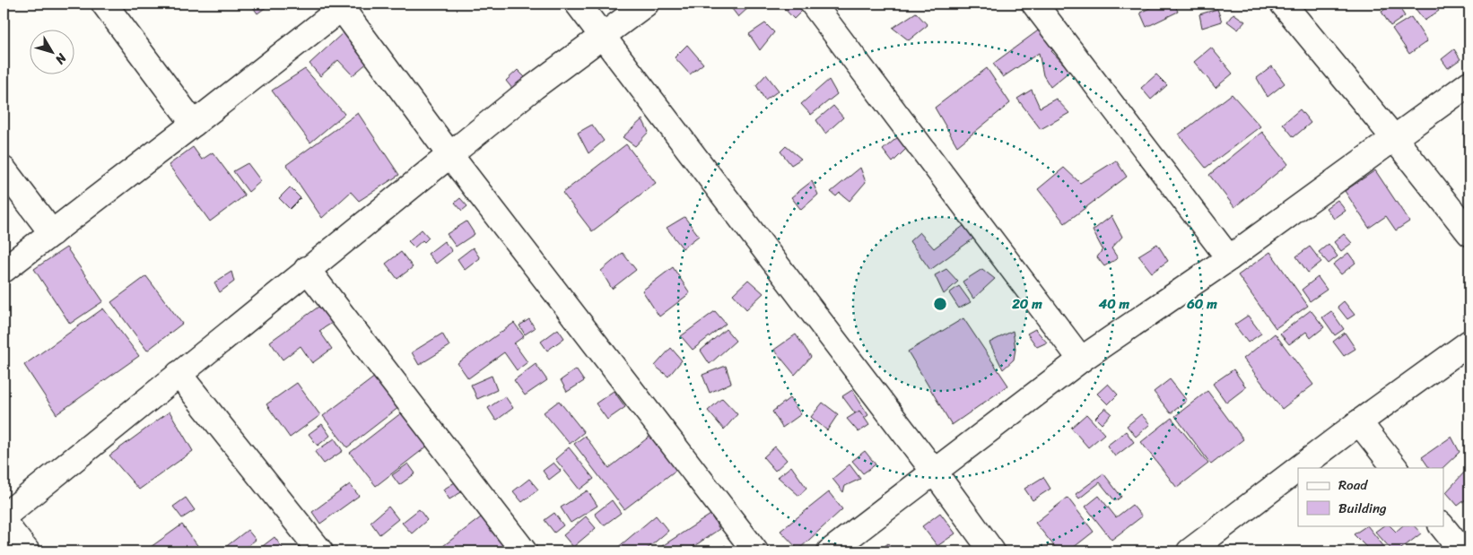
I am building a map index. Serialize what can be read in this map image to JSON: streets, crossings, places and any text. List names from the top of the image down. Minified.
{"legend":["Road","Building"],"north":"bottom right","rings":["20 m","40 m","60 m"]}
